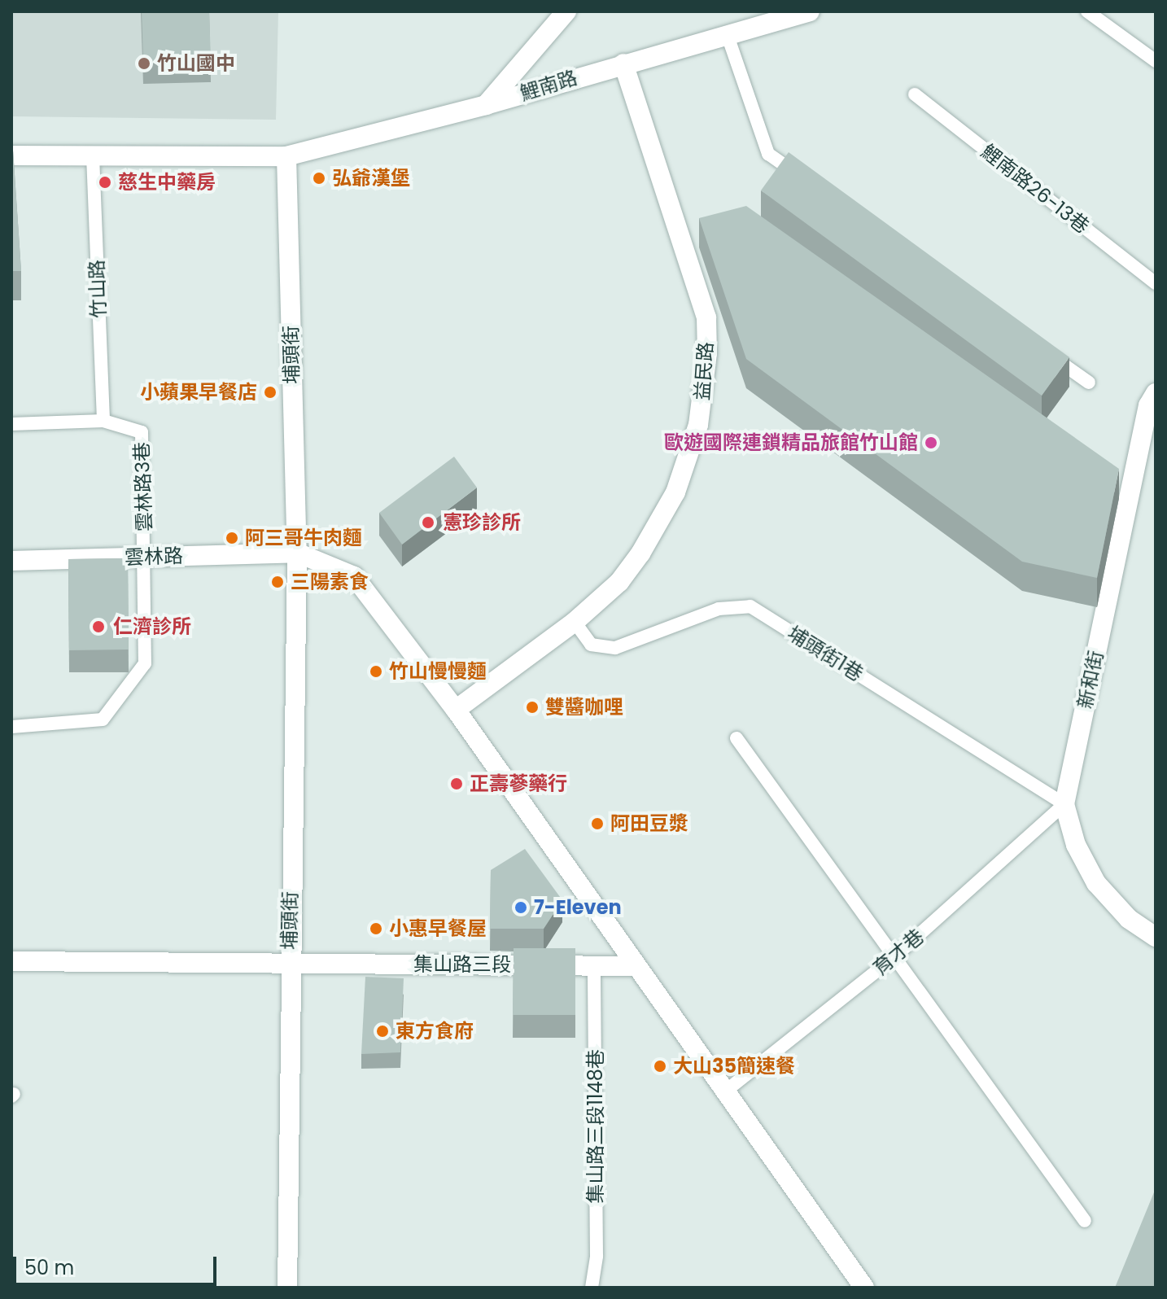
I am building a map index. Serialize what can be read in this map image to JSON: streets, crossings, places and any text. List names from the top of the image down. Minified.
{"streets":{"street":["鯉南路","埔頭街","益民路","雲林路","新和街","集山路三段"],"lane":["鯉南路26-13巷","竹山路","雲林路3巷","埔頭街1巷","育才巷","集山路三段1148巷"]},"crossings":[["鯉南路","埔頭街"],["鯉南路","益民路"],["竹山路","雲林路3巷"],["埔頭街","雲林路"],["埔頭街","集山路三段"],["益民路","埔頭街1巷"],["雲林路3巷","雲林路"],["埔頭街1巷","新和街"],["埔頭街1巷","育才巷"],["新和街","育才巷"],["集山路三段","集山路三段1148巷"]],"places":["竹山國中","弘爺漢堡","慈生中藥房","小蘋果早餐店","歐遊國際連鎖精品旅館竹山館","憲珍診所","阿三哥牛肉麵","三陽素食","仁濟診所","竹山慢慢麵","雙醬咖哩","正壽蔘藥行","阿田豆漿","7-Eleven","小惠早餐屋","東方食府","大山35簡速餐"],"scale_bar":"50 m"}
